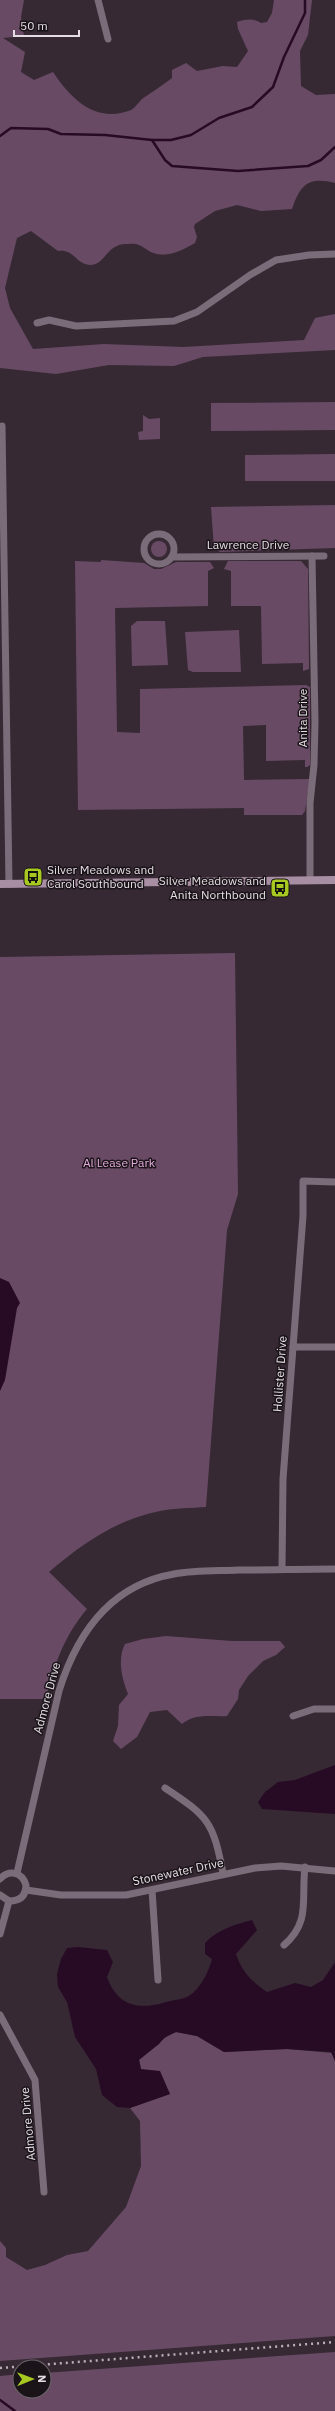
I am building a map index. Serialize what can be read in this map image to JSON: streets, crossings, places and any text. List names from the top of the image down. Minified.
{"streets":{"street":["Lawrence Drive","Anita Drive","Hollister Drive","Admore Drive","Stonewater Drive"]},"crossings":[["Lawrence Drive","Anita Drive"],["Hollister Drive","Admore Drive"]],"parks":["Al Lease Park"],"places":{"bus stop":["Silver Meadows and Carol Southbound","Silver Meadows and Anita Northbound"]},"scale_bar":"50 m","north":"right"}
